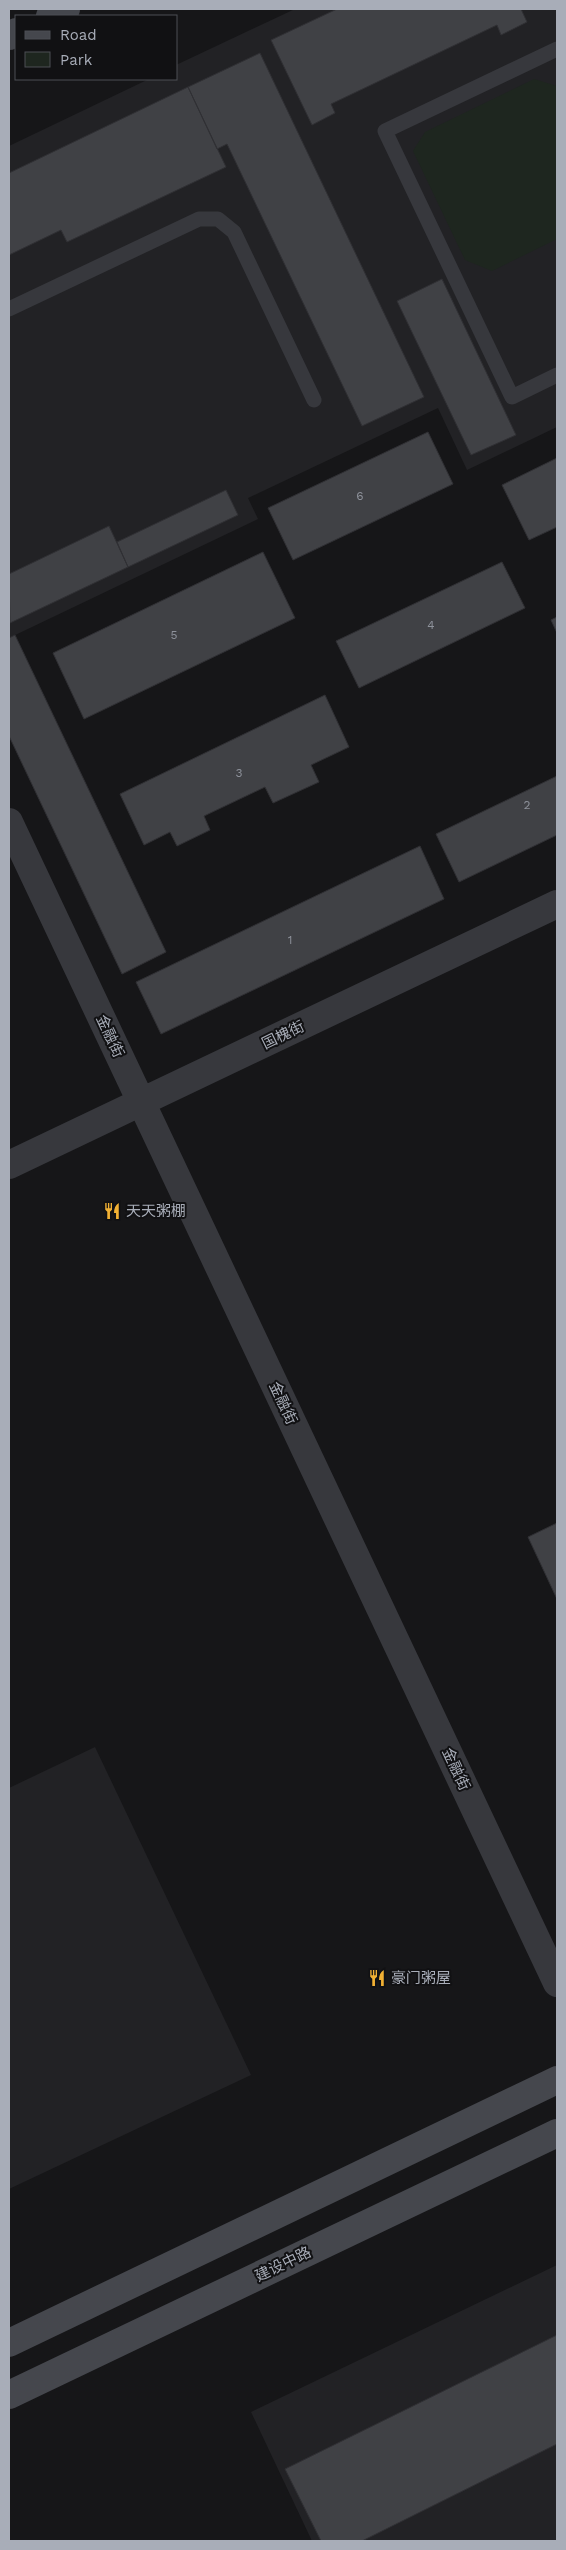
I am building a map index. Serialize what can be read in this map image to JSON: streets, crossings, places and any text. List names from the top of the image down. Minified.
{"streets":{"main road":["建设中路"],"street":["国槐街","金融街"]},"crossings":[["国槐街","金融街"]],"places":{"restaurant":["天天粥棚","豪门粥屋"]},"house_numbers":["6","4","5","3","2","1"],"legend":["Road","Park"]}
